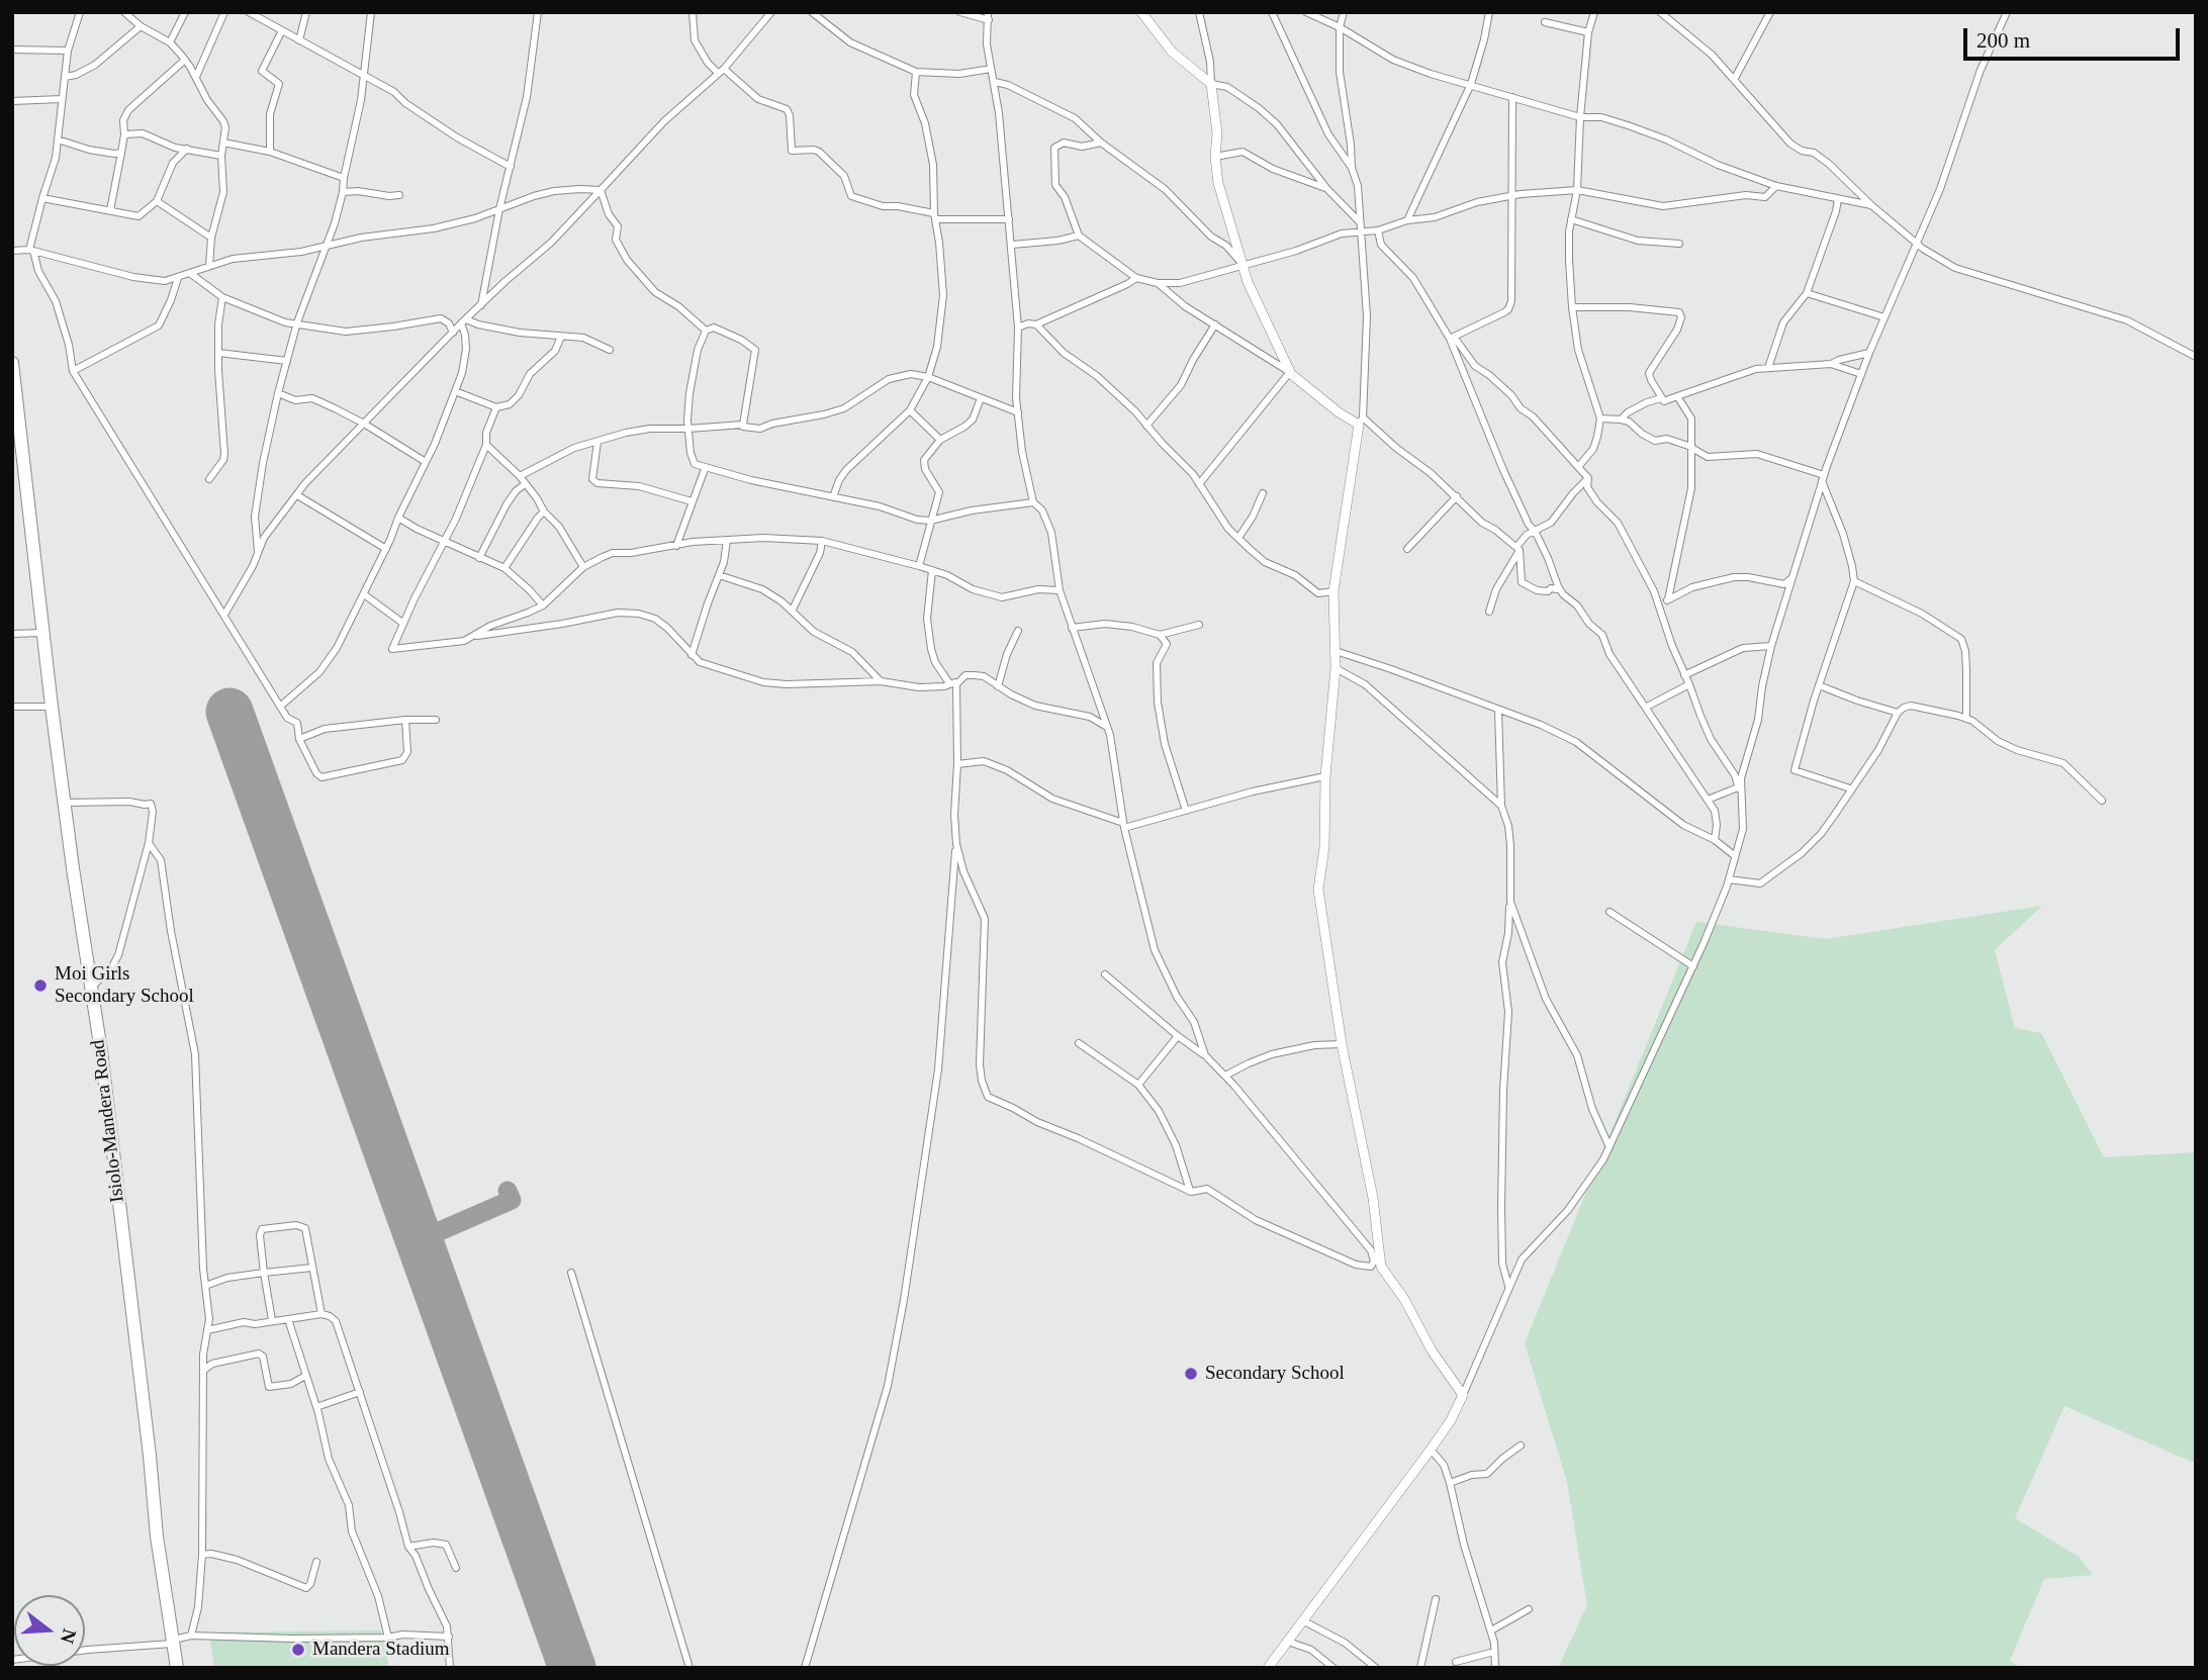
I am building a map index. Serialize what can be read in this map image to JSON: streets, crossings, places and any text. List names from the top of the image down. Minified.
{"streets":{"highway":["Isiolo-Mandera Road"]},"places":["Moi Girls Secondary School","Secondary School","Mandera Stadium"],"scale_bar":"200 m","north":"right"}
